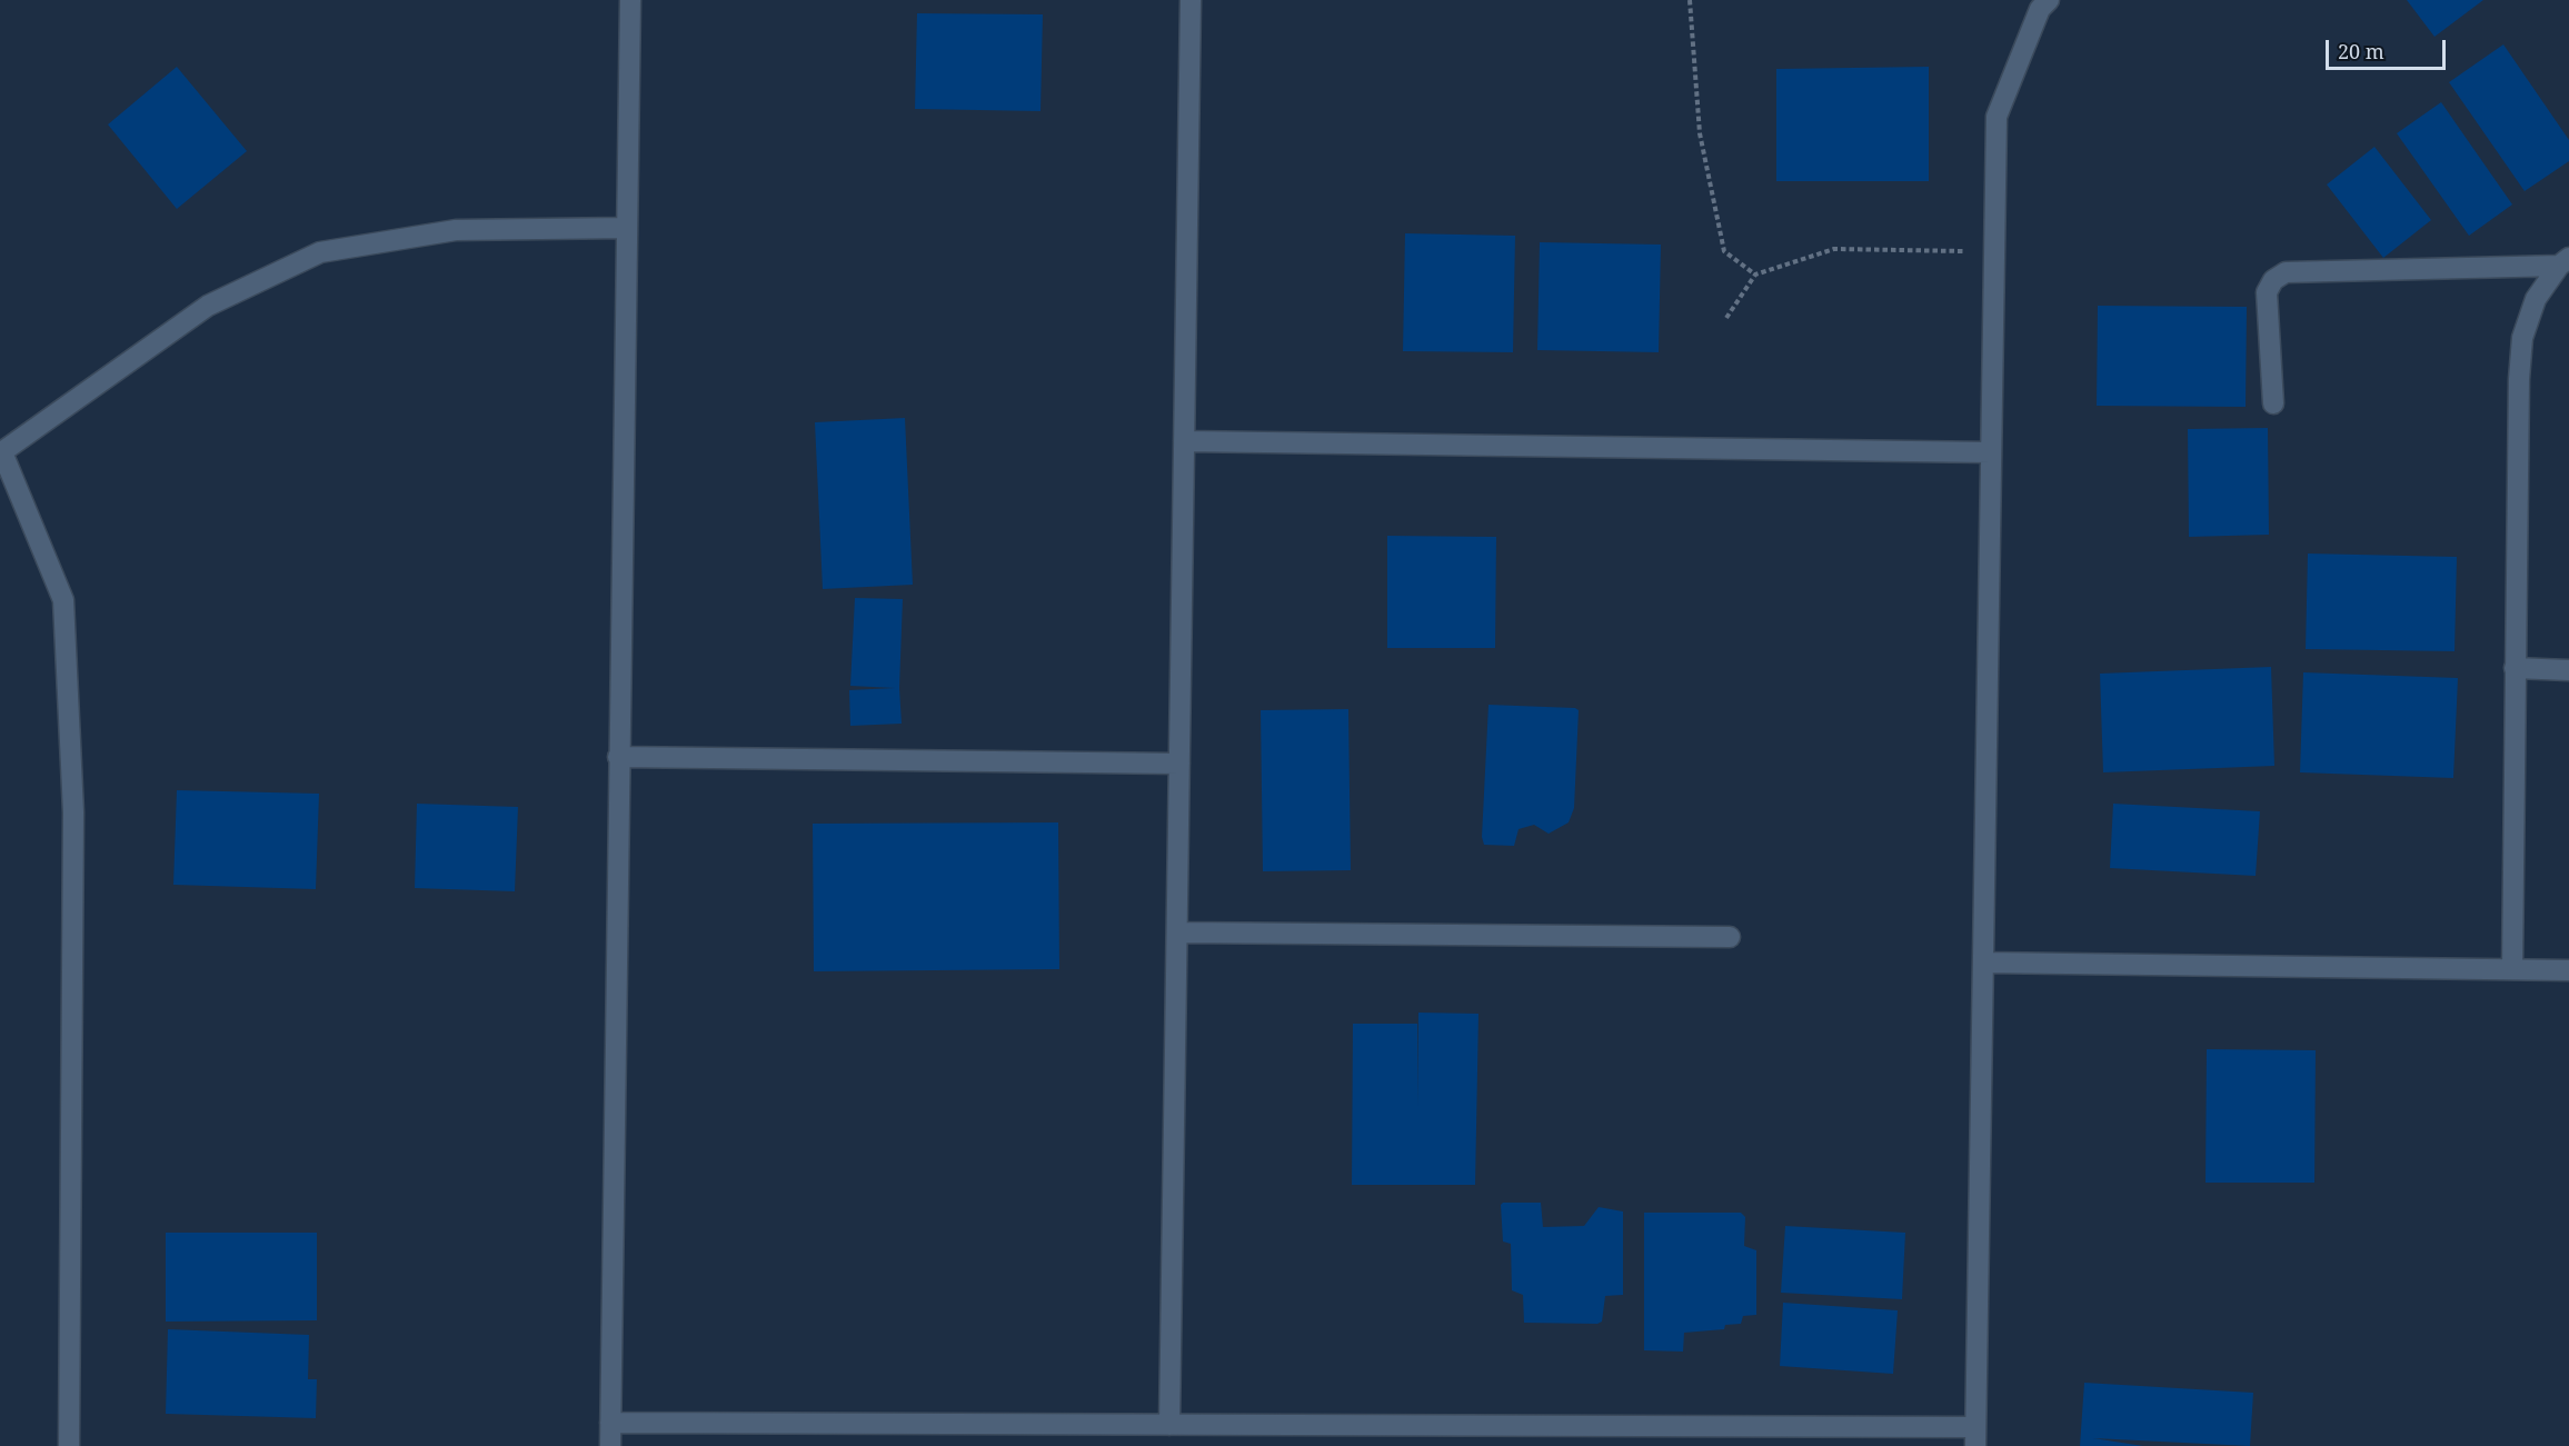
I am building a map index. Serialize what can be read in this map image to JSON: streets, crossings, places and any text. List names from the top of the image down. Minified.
{"scale_bar":"20 m"}
